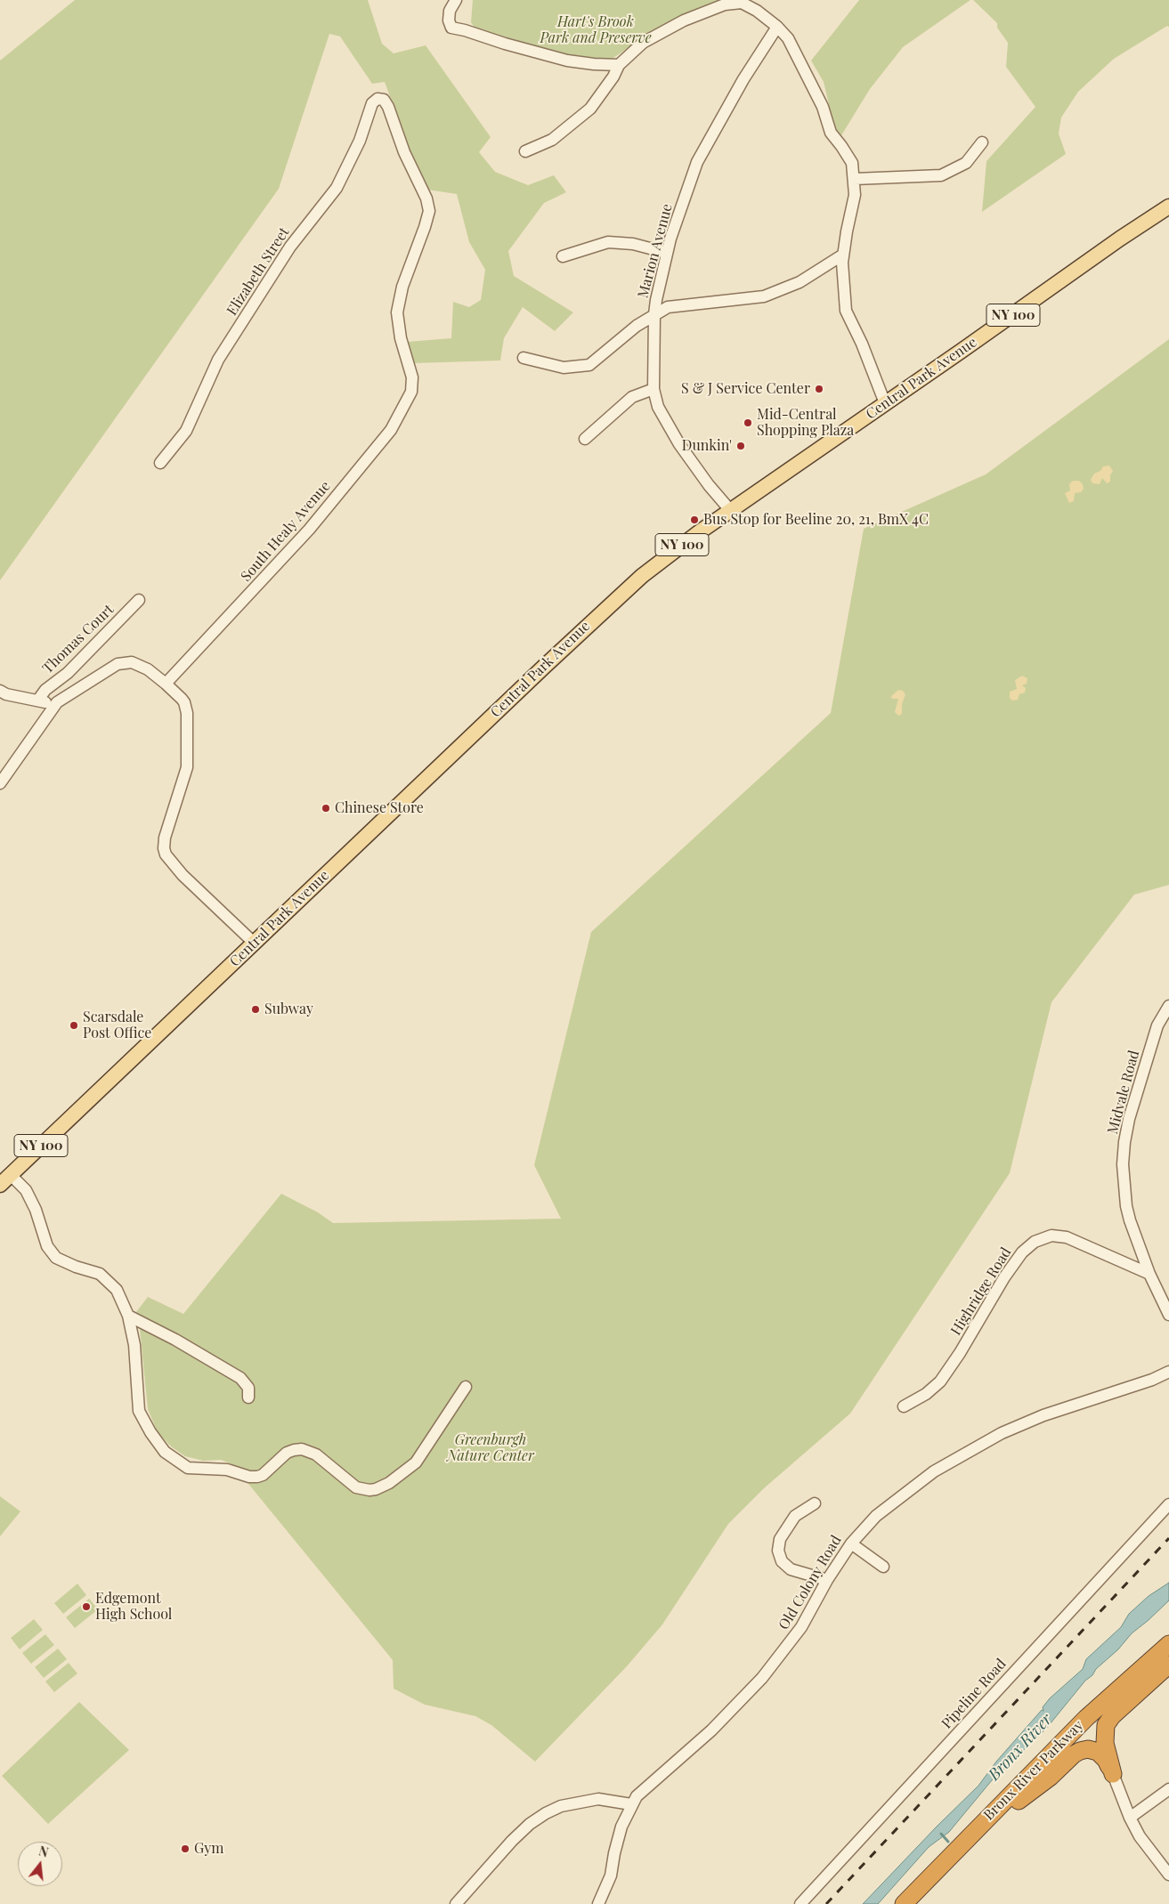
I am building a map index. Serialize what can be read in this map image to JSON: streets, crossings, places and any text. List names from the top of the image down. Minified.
{"streets":{"highway":["Bronx River Parkway"],"main road":["NY 100","Central Park Avenue"],"street":["Marion Avenue","Elizabeth Street","South Healy Avenue","Thomas Court","Midvale Road","Highridge Road","Old Colony Road","Pipeline Road"]},"crossings":[["Marion Avenue","Central Park Avenue"],["Elizabeth Street","South Healy Avenue"],["Midvale Road","Highridge Road"]],"water":["Bronx River"],"parks":["Hart's Brook Park and Preserve","Greenburgh Nature Center"],"places":["S & J Service Center","Mid-Central Shopping Plaza","Dunkin'","Bus Stop for Beeline 20, 21, BmX 4C","Chinese Store","Subway","Scarsdale Post Office","Edgemont High School","Gym"],"north":"top"}
